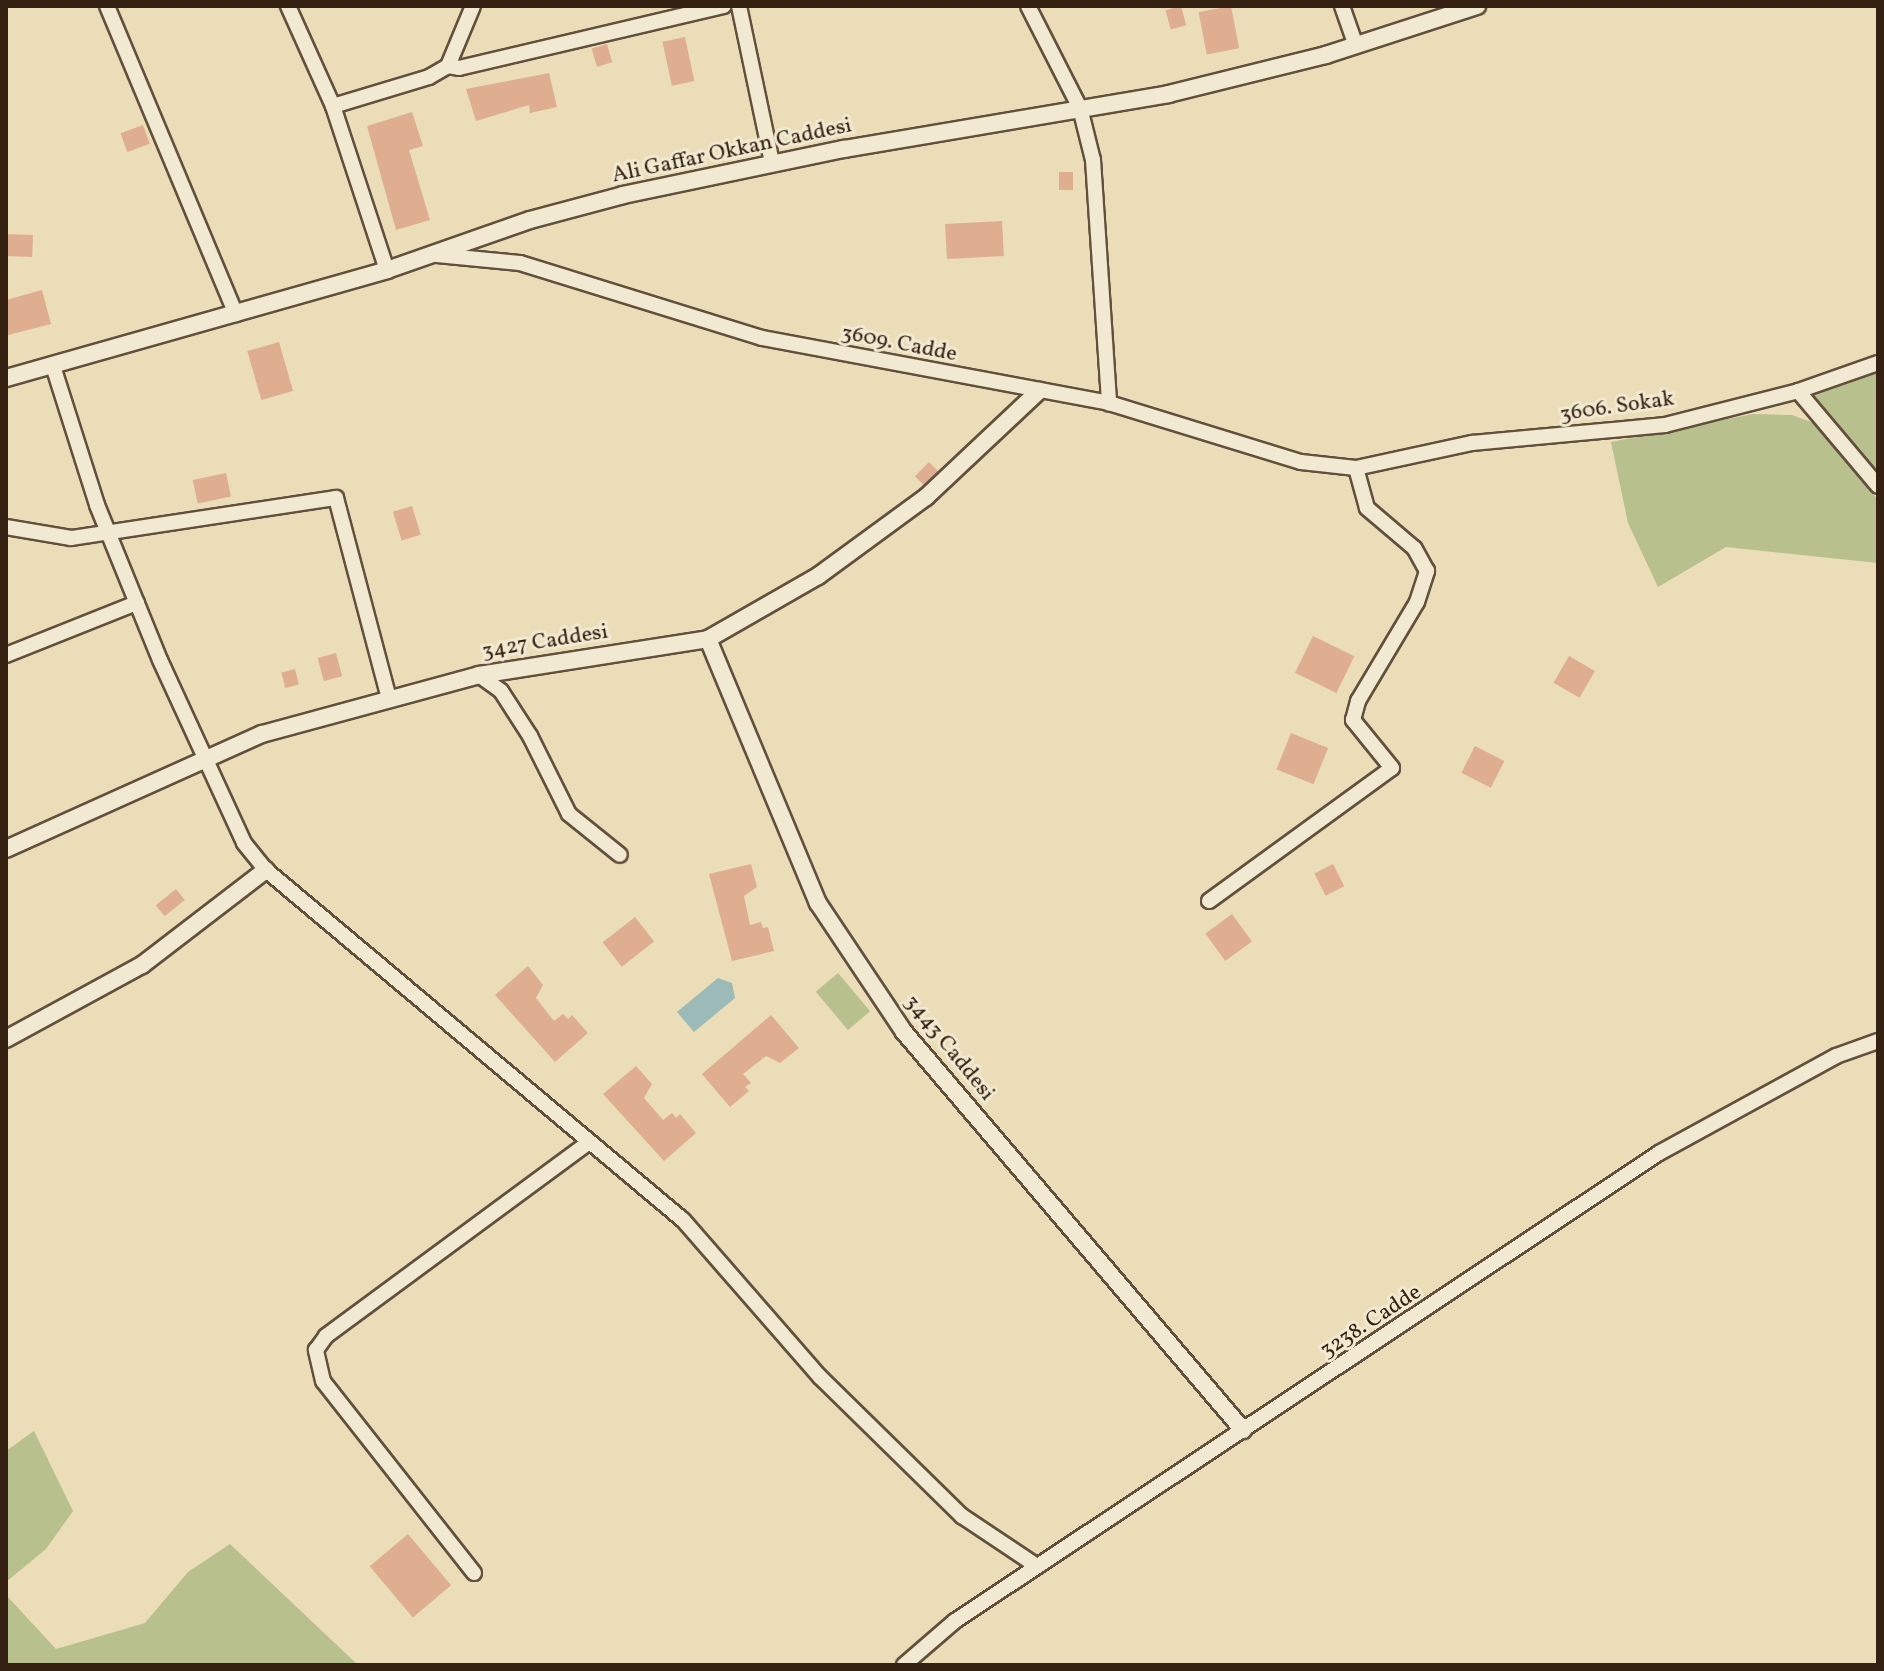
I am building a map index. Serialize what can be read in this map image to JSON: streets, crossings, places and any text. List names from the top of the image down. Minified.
{"streets":{"street":["Ali Gaffar Okkan Caddesi","3609. Cadde","3606. Sokak","3427 Caddesi","3443 Caddesi","3238. Cadde"]},"crossings":[["Ali Gaffar Okkan Caddesi","3609. Cadde"],["3609. Cadde","3606. Sokak"],["3609. Cadde","3427 Caddesi"],["3427 Caddesi","3443 Caddesi"],["3443 Caddesi","3238. Cadde"]]}
